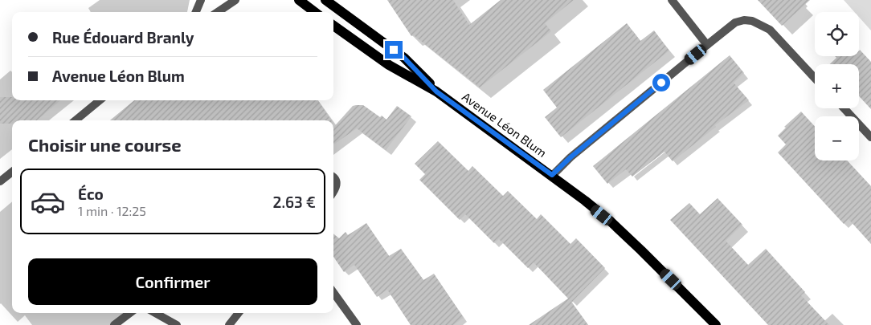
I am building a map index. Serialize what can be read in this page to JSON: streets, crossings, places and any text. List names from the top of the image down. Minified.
{"streets":{"main road":["Avenue Léon Blum"]},"page":{"map_buttons":["+","−"],"banner":["Rue Édouard Branly","Avenue Léon Blum"],"heading":"Choisir une course","list":[{"name":"Éco","note":"1 min · 12:25","value":"2.63 €"}],"buttons":"Confirmer"}}
